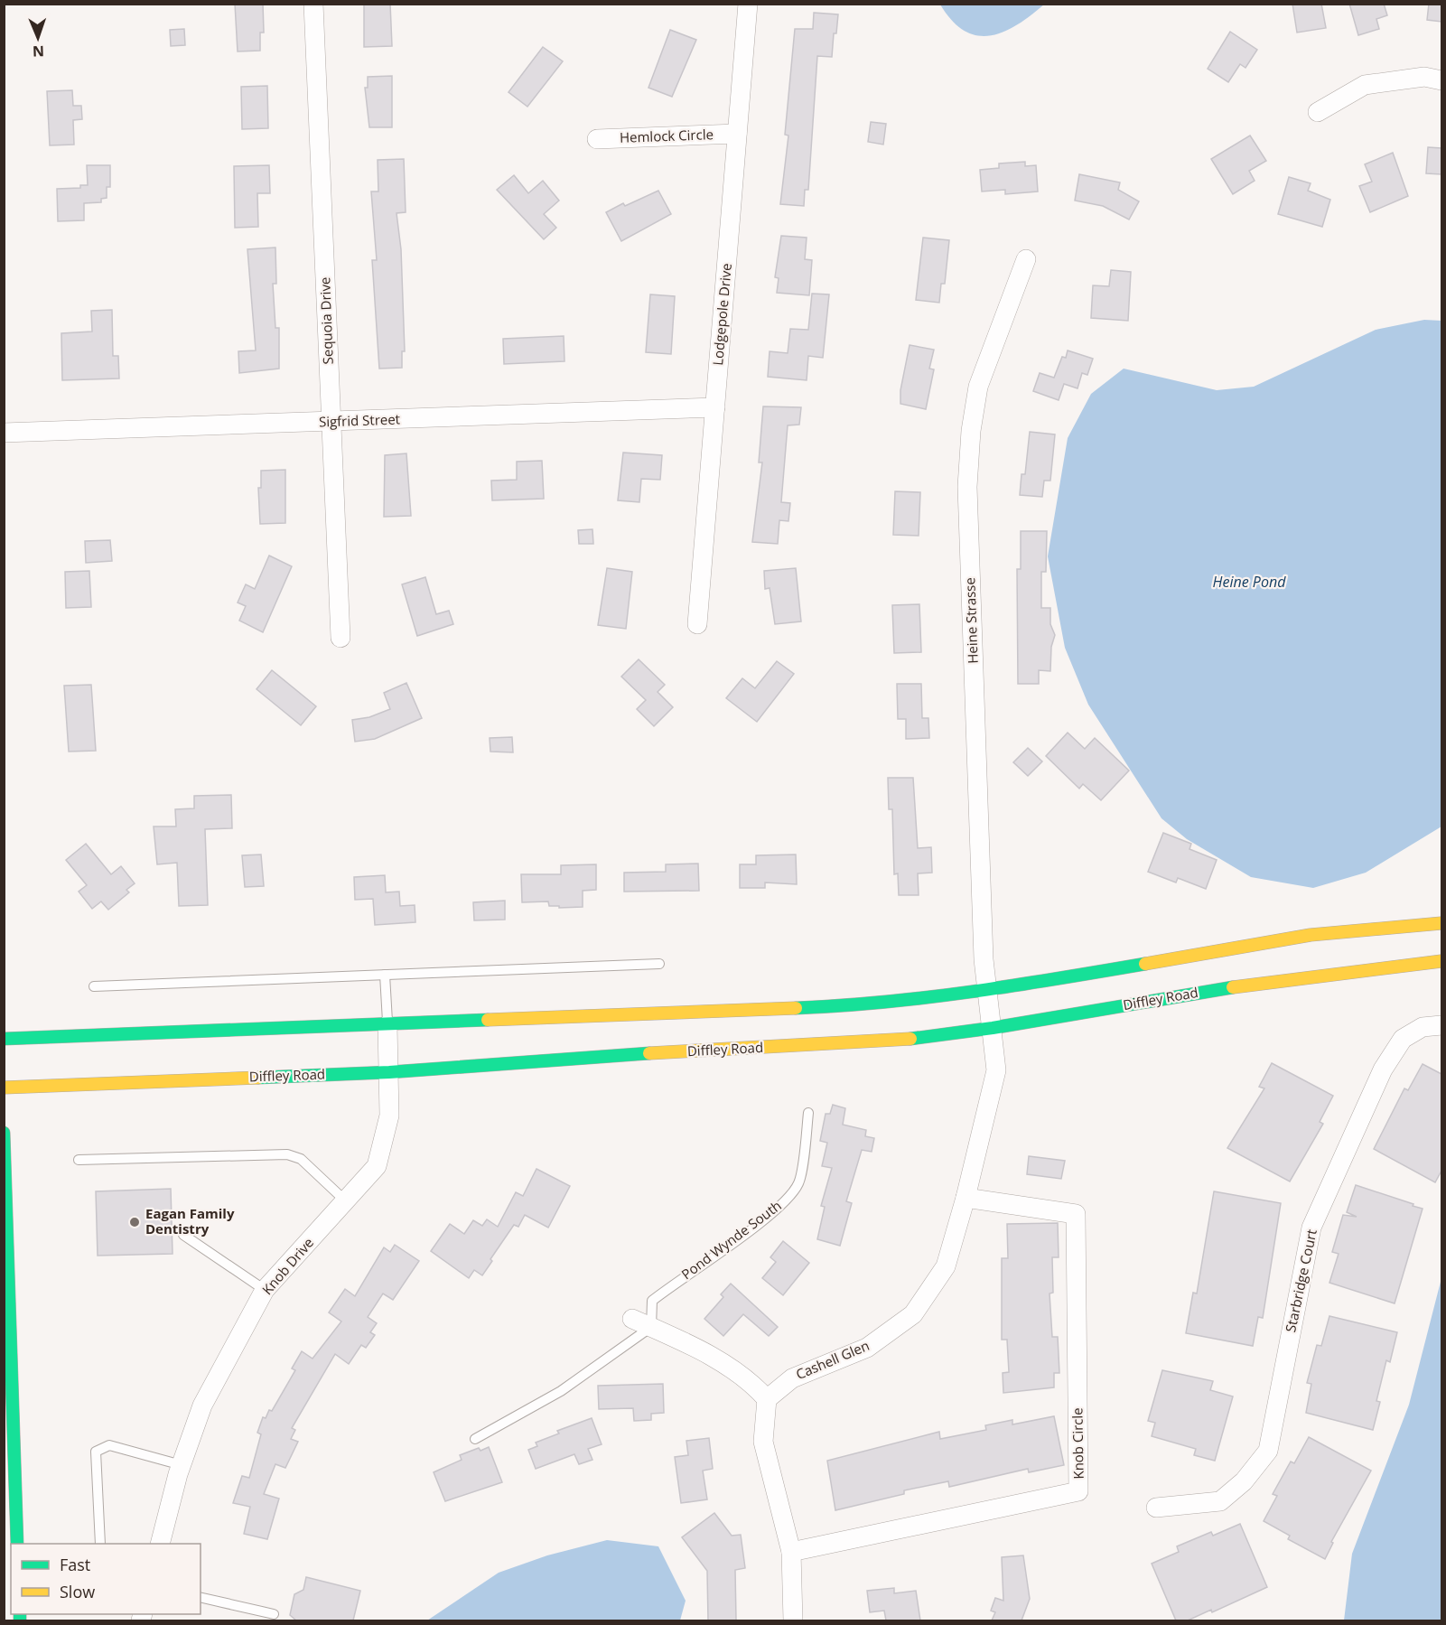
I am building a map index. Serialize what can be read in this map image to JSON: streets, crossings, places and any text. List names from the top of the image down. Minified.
{"streets":{"main road":["Diffley Road"],"street":["Hemlock Circle","Lodgepole Drive","Sequoia Drive","Sigfrid Street","Heine Strasse","Knob Drive","Starbridge Court","Cashell Glen","Knob Circle"],"lane":["Pond Wynde South"]},"crossings":[["Hemlock Circle","Lodgepole Drive"],["Lodgepole Drive","Sigfrid Street"],["Sequoia Drive","Sigfrid Street"],["Heine Strasse","Cashell Glen"],["Diffley Road","Knob Drive"],["Diffley Road","Cashell Glen"],["Cashell Glen","Knob Circle"]],"water":["Heine Pond"],"places":["Eagan Family Dentistry"],"legend":["Fast","Slow"],"north":"bottom"}
